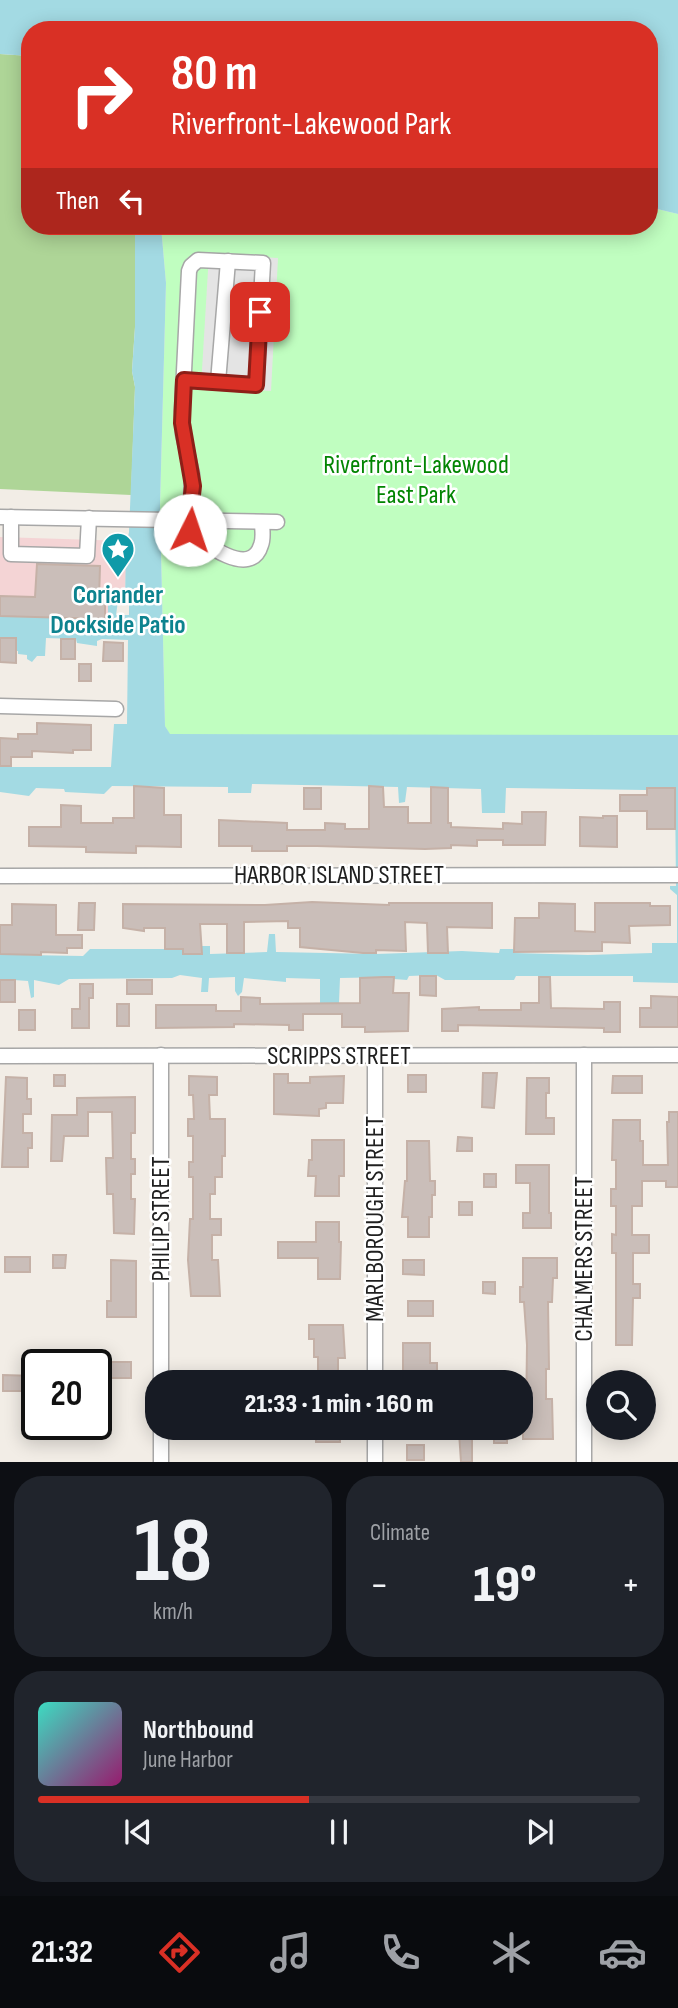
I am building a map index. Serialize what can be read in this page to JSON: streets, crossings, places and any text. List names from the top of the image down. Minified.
{"streets":{"street":["HARBOR ISLAND STREET","SCRIPPS STREET","PHILIP STREET","MARLBOROUGH STREET","CHALMERS STREET"]},"crossings":[["SCRIPPS STREET","PHILIP STREET"],["SCRIPPS STREET","MARLBOROUGH STREET"],["SCRIPPS STREET","CHALMERS STREET"]],"parks":["Riverfront-Lakewood East Park"],"places":{"place":["Coriander Dockside Patio"]},"page":{"turn":["80 m","Riverfront-Lakewood Park"],"then":"Then","limit":"20","trip":"21:33 · 1 min · 160 m","tile":[["18","km/h"],"Climate"],"heat":["−","19°","+"],"song":["Northbound","June Harbor"],"tabs":"21:32"}}
